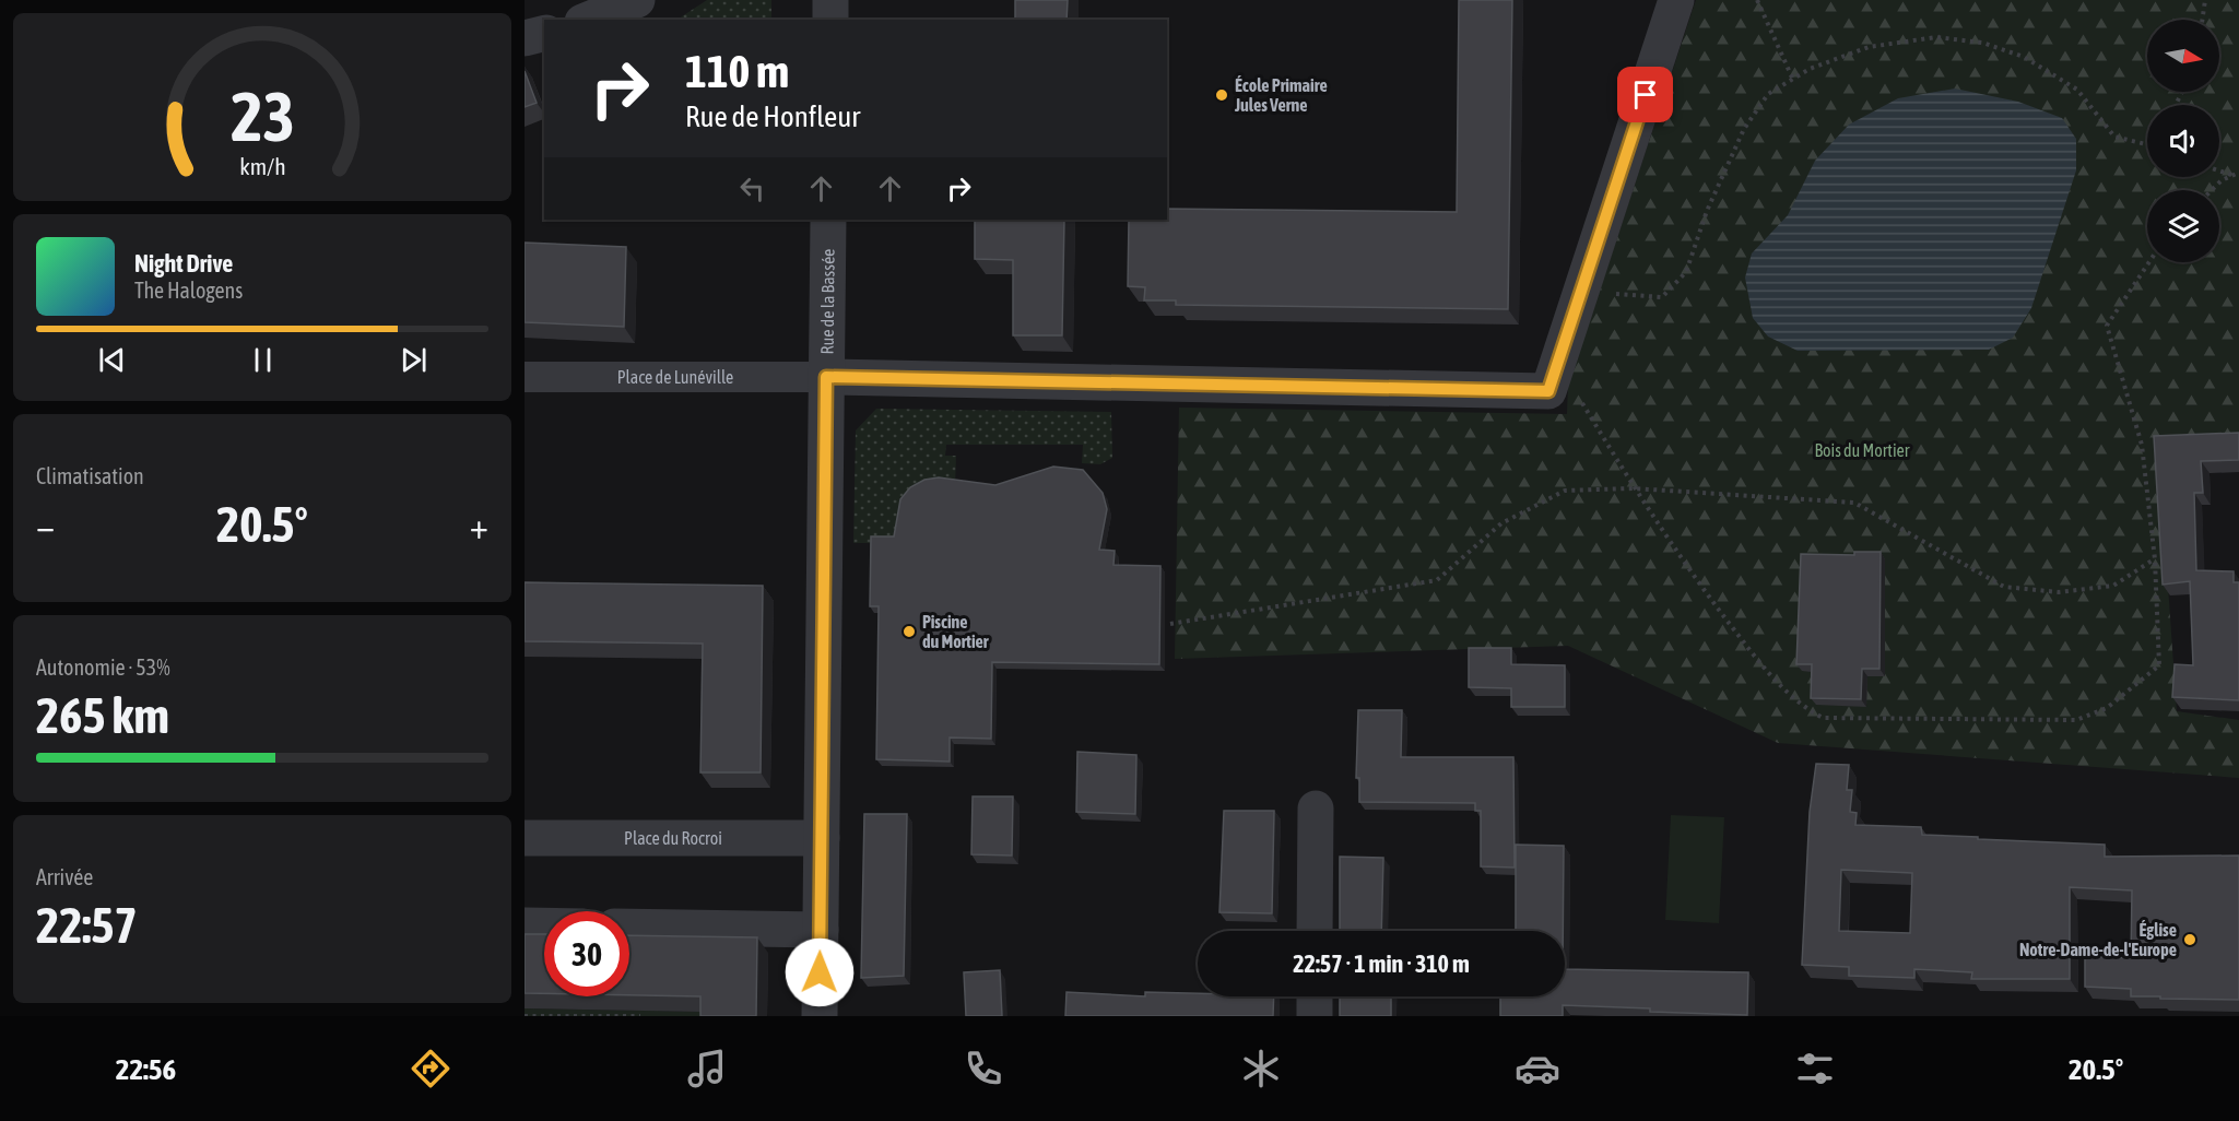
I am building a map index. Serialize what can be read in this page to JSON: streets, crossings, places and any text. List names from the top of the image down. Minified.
{"streets":{"street":["Rue de la Bassée","Place de Lunéville","Place du Rocroi"]},"crossings":[["Rue de la Bassée","Place de Lunéville"],["Rue de la Bassée","Place du Rocroi"]],"parks":["Bois du Mortier"],"places":["École Primaire Jules Verne","Piscine du Mortier","Église Notre-Dame-de-l'Europe"],"north":"right","page":{"turn":["110 m","Rue de Honfleur"],"song":["Night Drive","The Halogens"],"tile":["Climatisation",["Autonomie · 53%","265 km"],["Arrivée","22:57"]],"heat":["−","20.5°","+"],"limit":"30","trip":"22:57 · 1 min · 310 m","tabs":["22:56","20.5°"],"gauge":["23","km/h"]}}
